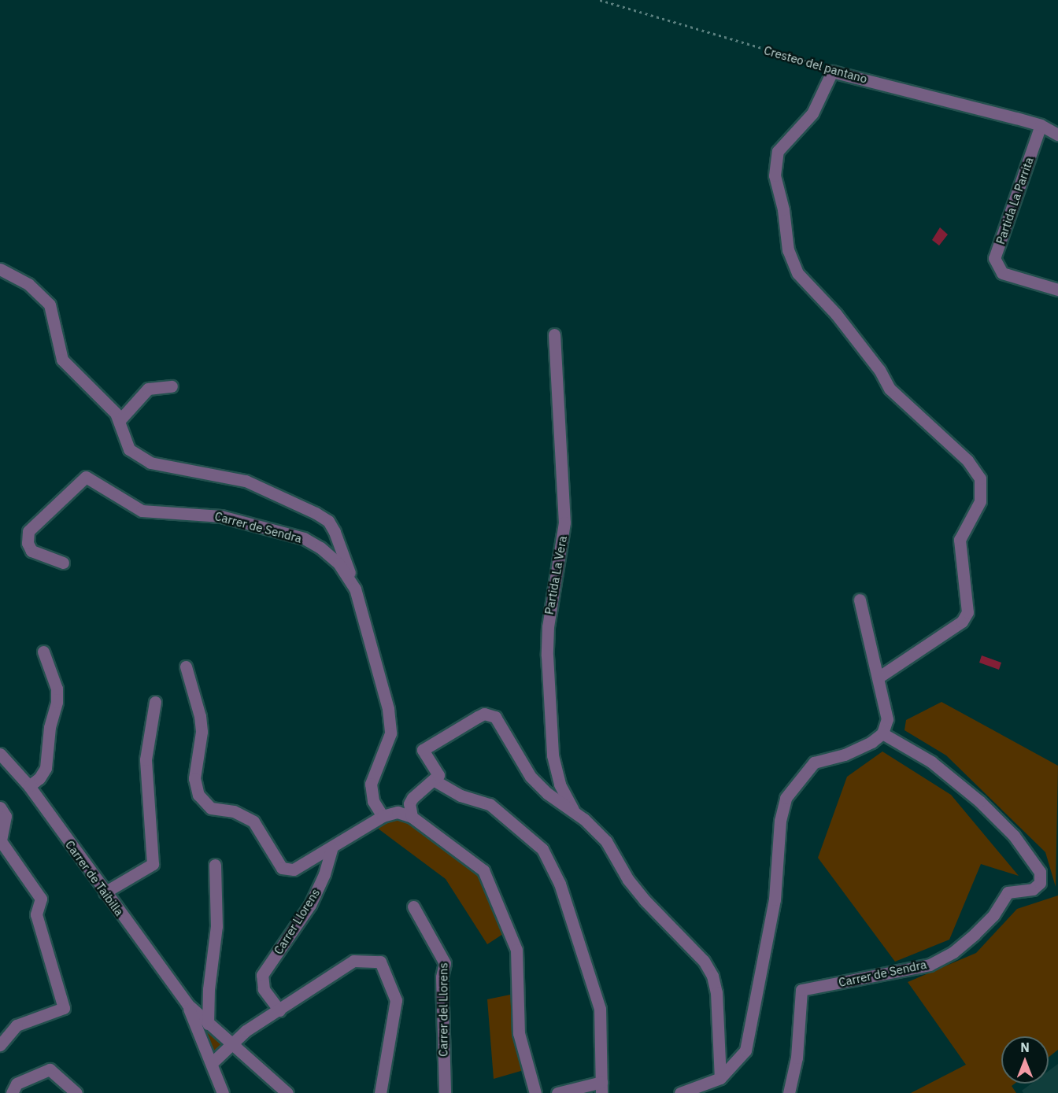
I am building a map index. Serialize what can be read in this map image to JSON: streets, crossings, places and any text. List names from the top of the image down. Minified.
{"streets":{"street":["Cresteo del pantano","Partida La Parrita","Carrer de Sendra","Partida La Vera","Carrer de Taibilla","Carrer Llorens","Carrer del Llorens"]},"crossings":[["Cresteo del pantano","Partida La Parrita"]],"north":"top"}
